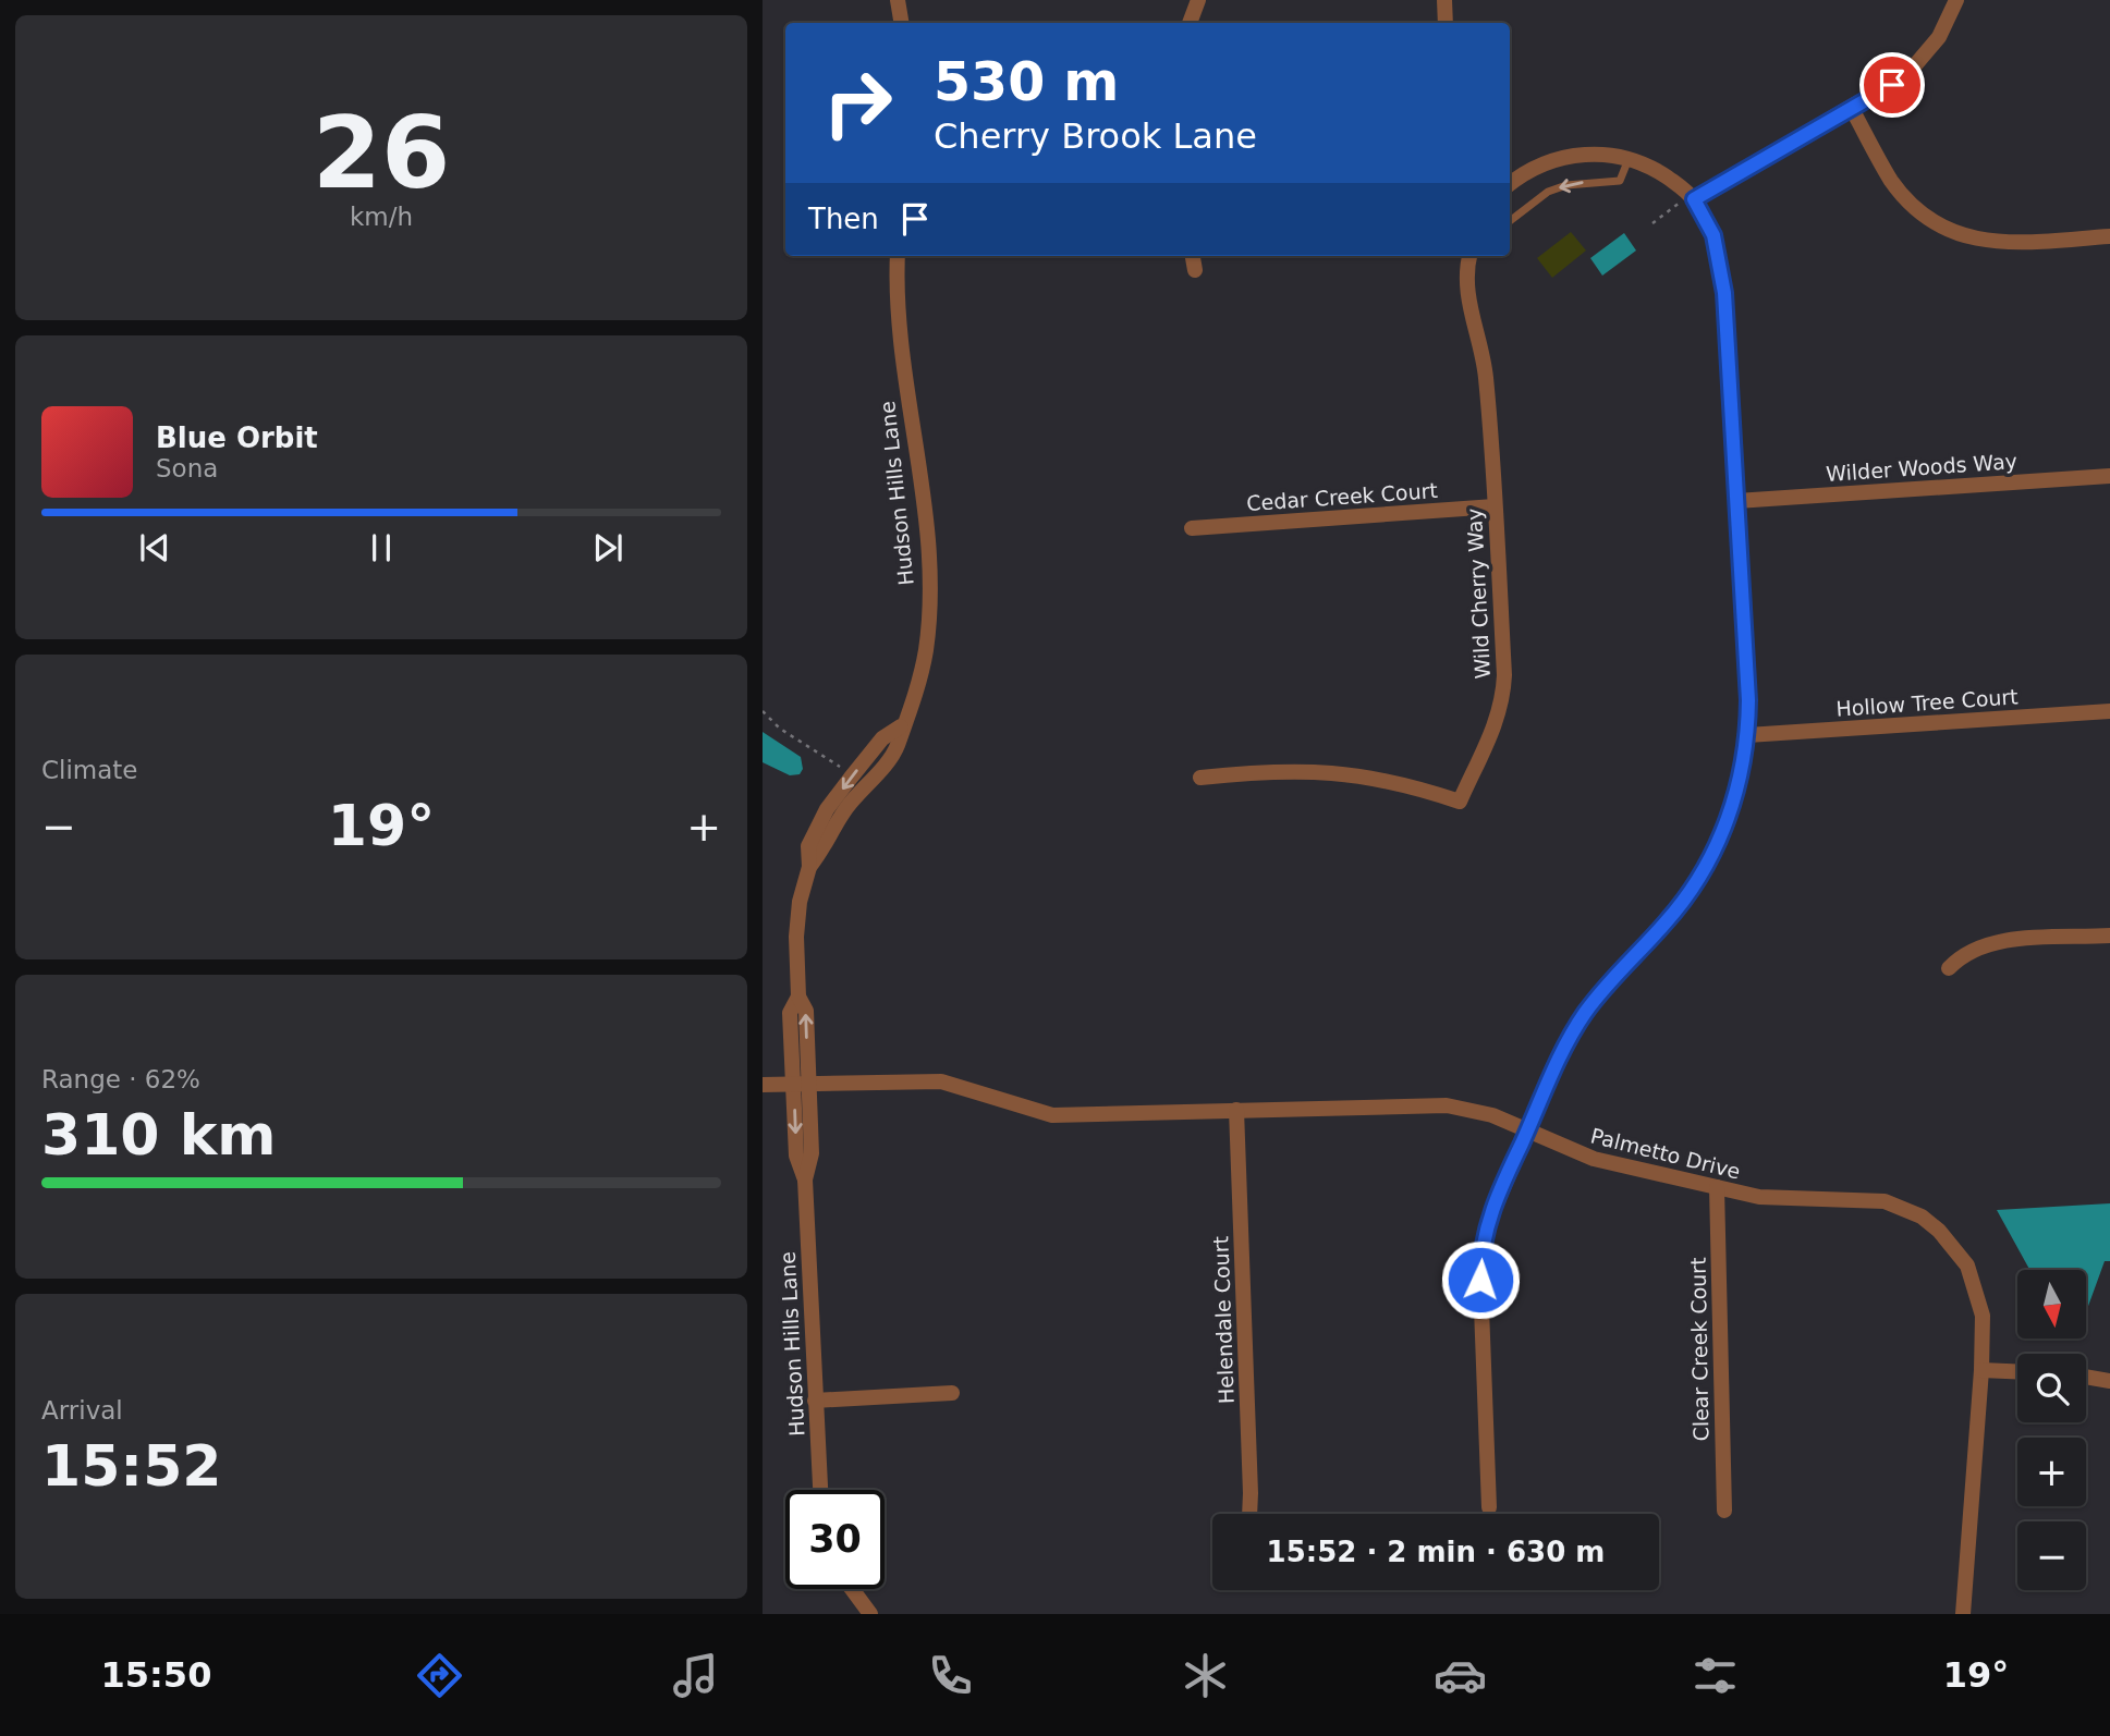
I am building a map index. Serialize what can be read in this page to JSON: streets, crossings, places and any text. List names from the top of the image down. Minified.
{"streets":{"street":["Wilder Woods Way","Hudson Hills Lane","Cedar Creek Court","Wild Cherry Way","Hollow Tree Court","Palmetto Drive","Helendale Court","Clear Creek Court"]},"crossings":[["Hudson Hills Lane","Palmetto Drive"],["Cedar Creek Court","Wild Cherry Way"],["Palmetto Drive","Helendale Court"],["Palmetto Drive","Clear Creek Court"]],"north":"bottom","page":{"tile":[["26","km/h"],"Climate",["Range · 62%","310 km"],["Arrival","15:52"]],"turn":["530 m","Cherry Brook Lane"],"then":"Then","song":["Blue Orbit","Sona"],"heat":["−","19°","+"],"map_buttons":["+","−"],"limit":"30","trip":"15:52 · 2 min · 630 m","tabs":["15:50","19°"]}}
